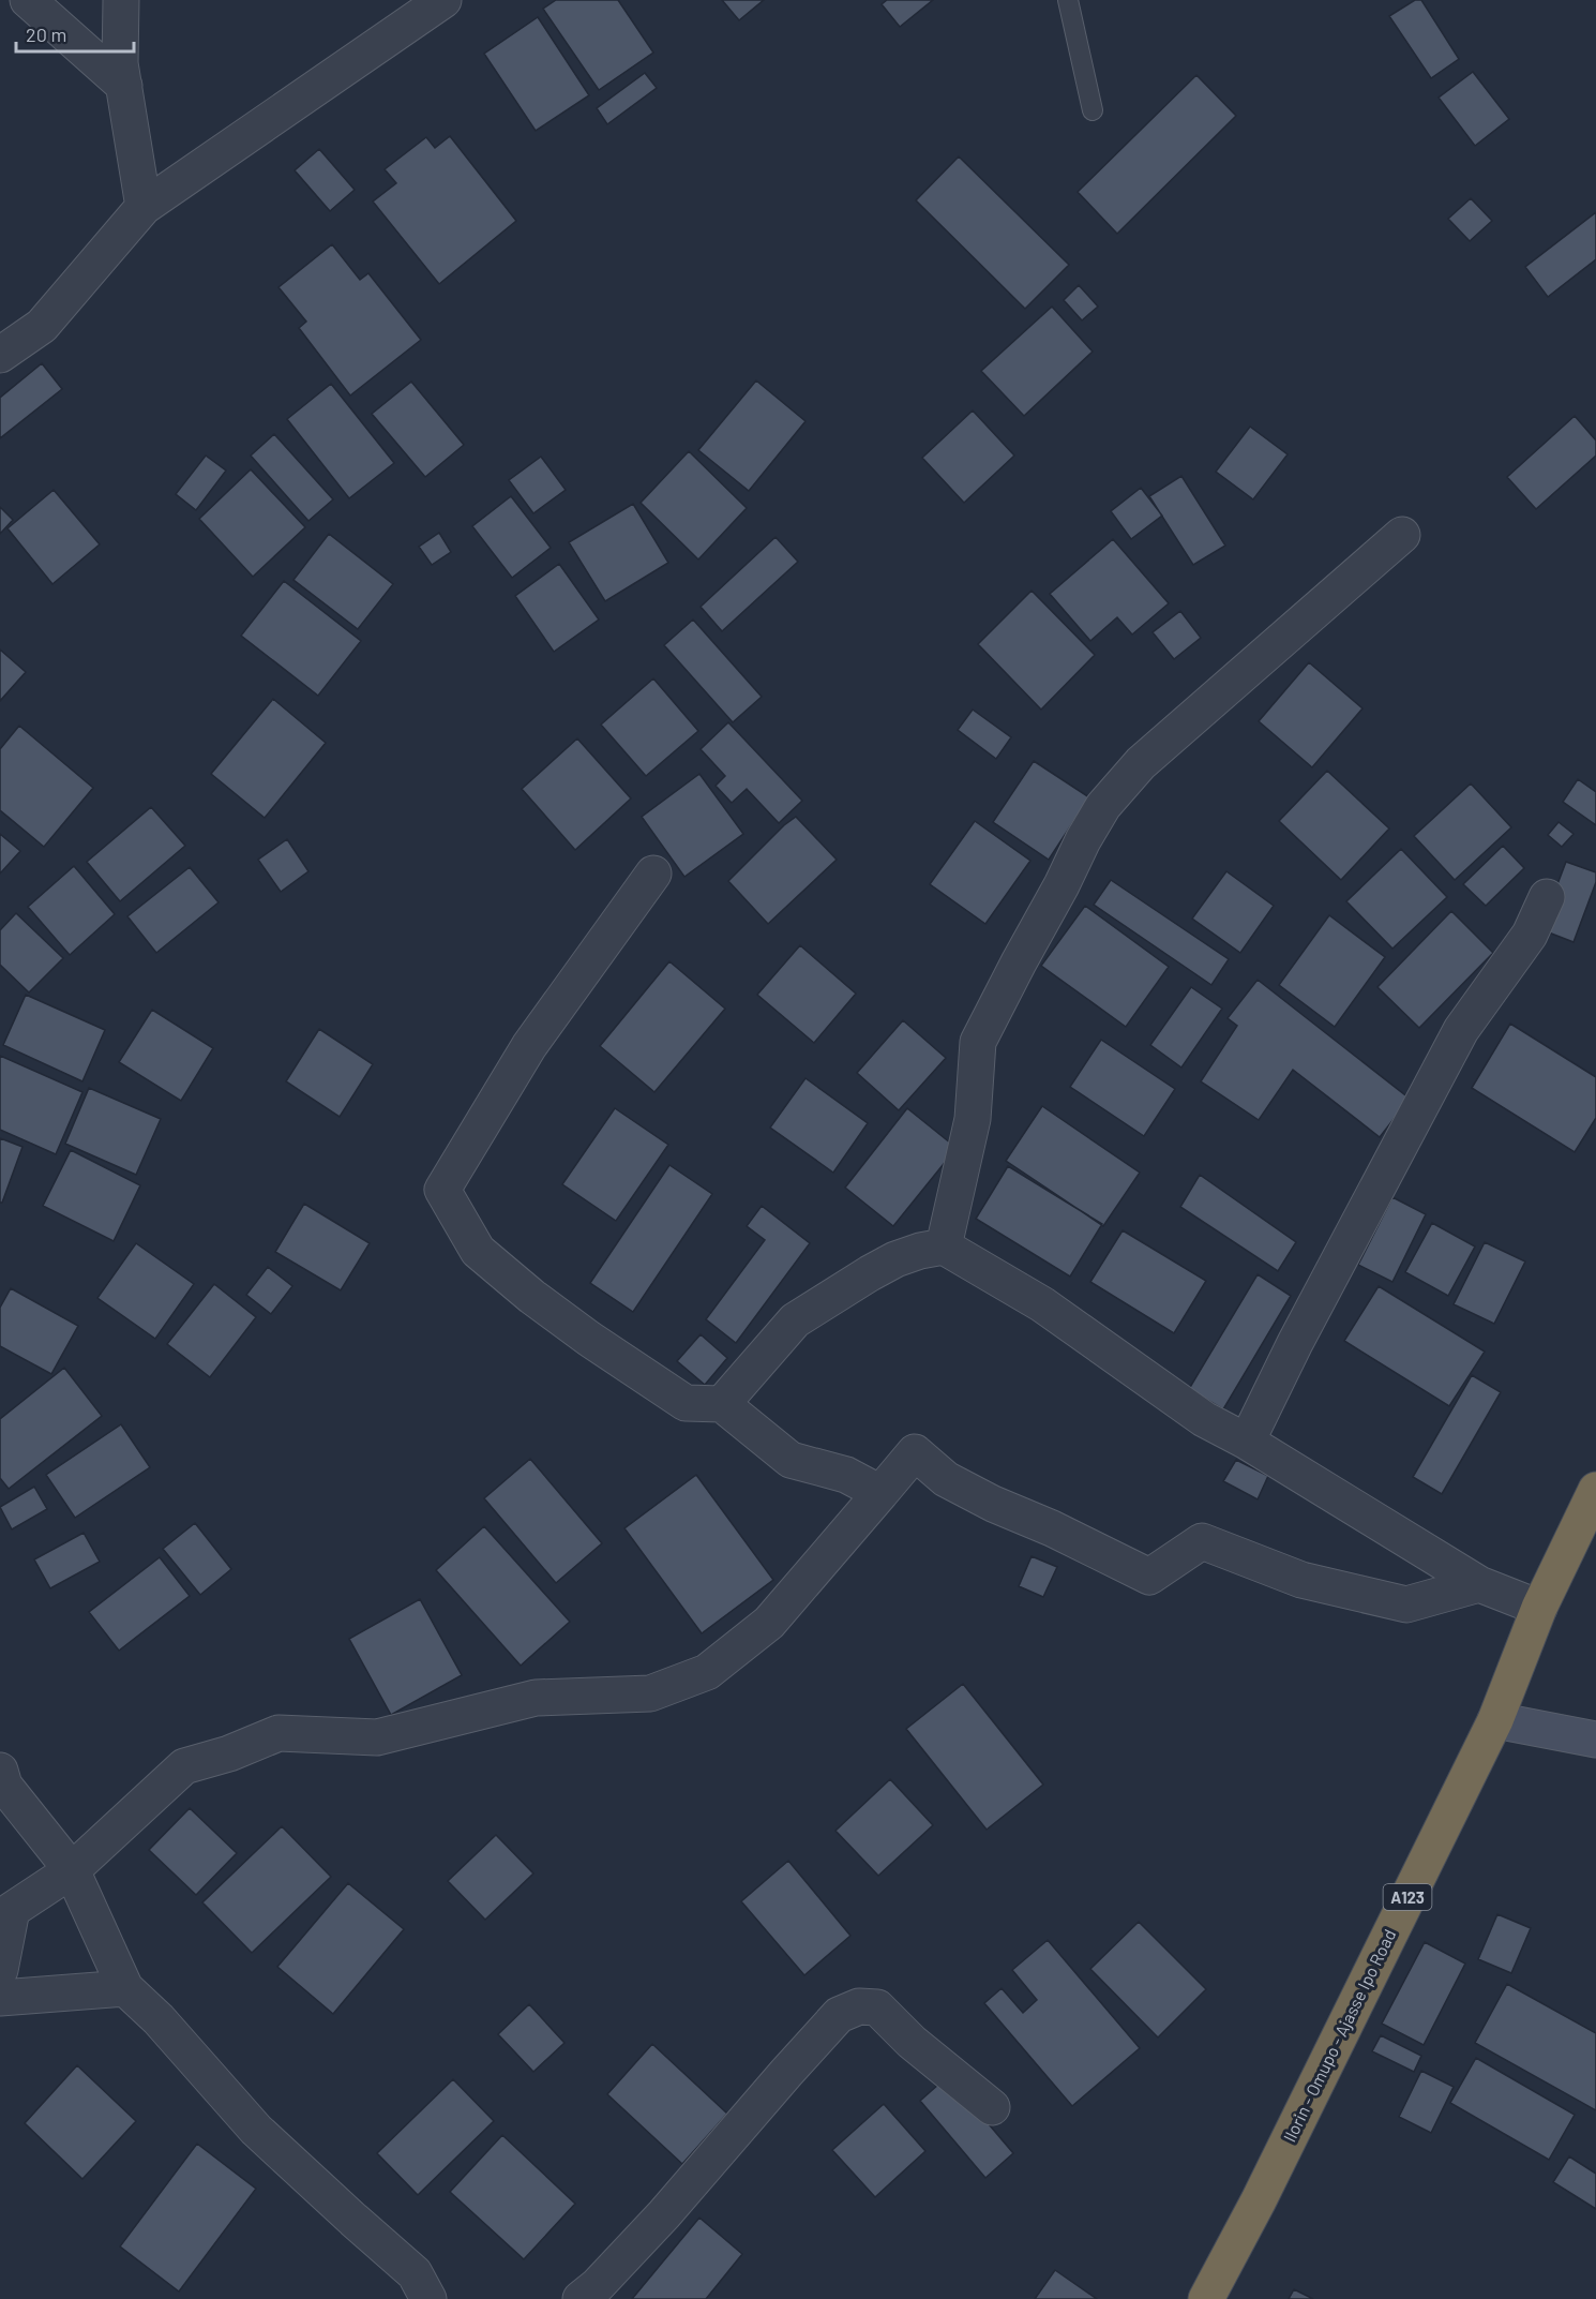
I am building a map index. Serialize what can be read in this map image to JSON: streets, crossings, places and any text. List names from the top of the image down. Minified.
{"streets":{"highway":["A123","Ilorin - Omupo - Ajasse Ipo Road"]},"scale_bar":"20 m"}
